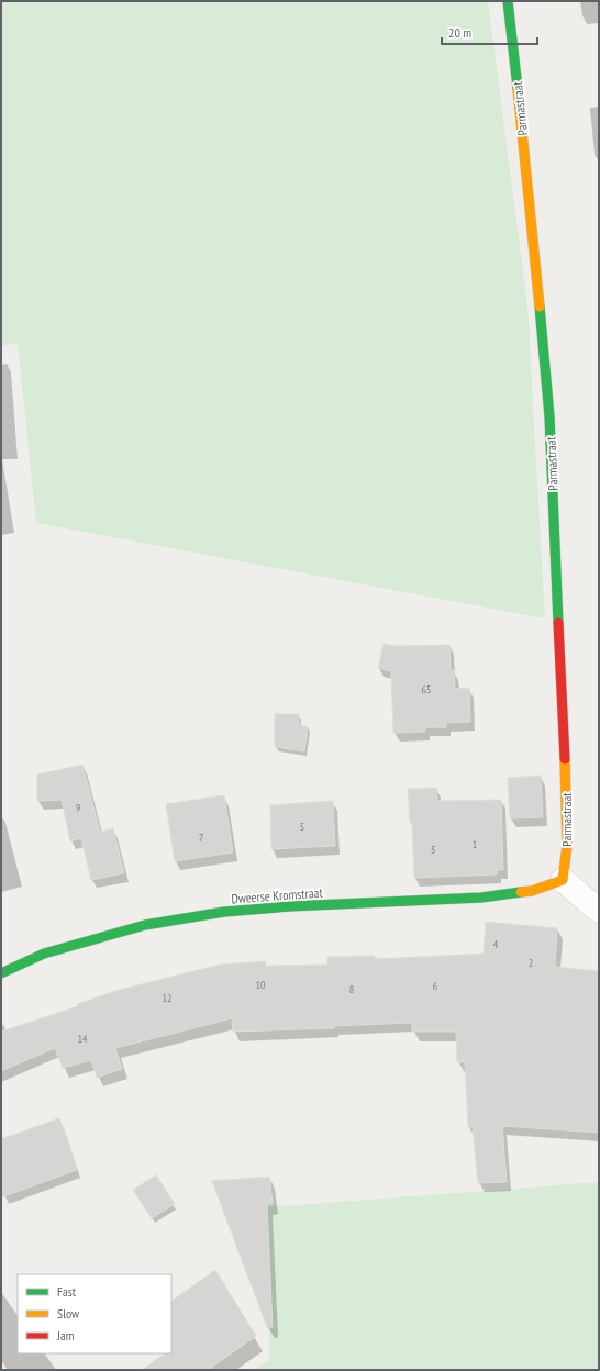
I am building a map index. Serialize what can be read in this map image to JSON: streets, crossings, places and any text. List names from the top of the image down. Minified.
{"streets":{"street":["Parmastraat","Dweerse Kromstraat"]},"crossings":[["Parmastraat","Dweerse Kromstraat"]],"house_numbers":["65","9","5","7","1","3","4","2","10","6","8","12","14"],"legend":["Fast","Slow","Jam"],"scale_bar":"20 m"}
